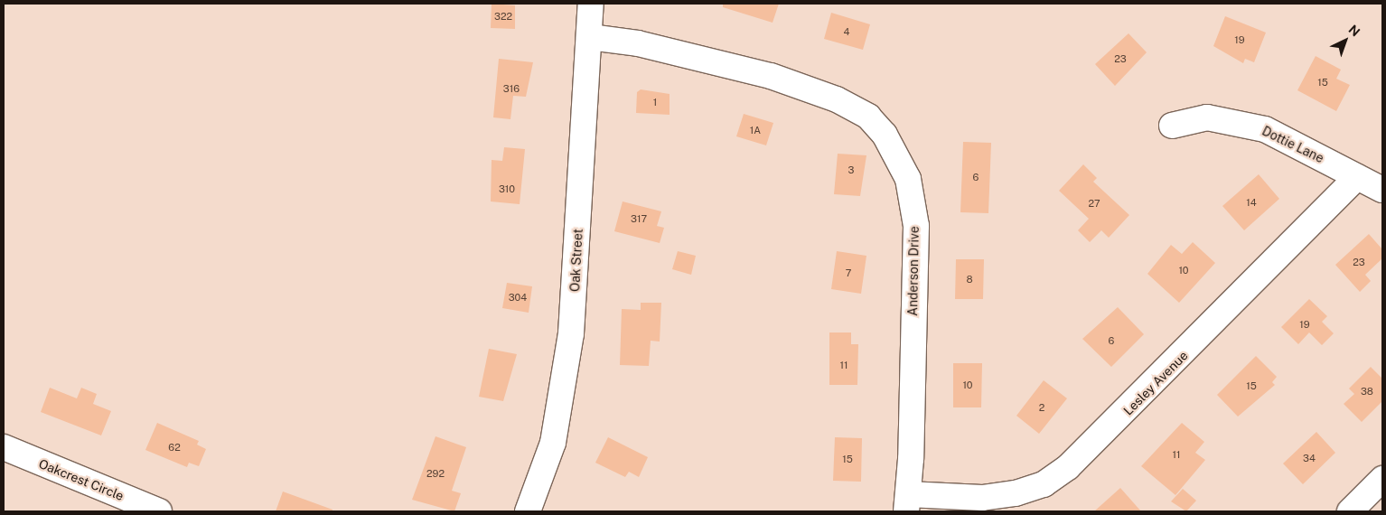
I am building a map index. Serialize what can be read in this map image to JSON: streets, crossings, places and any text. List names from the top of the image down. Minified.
{"streets":{"street":["Dottie Lane","Oak Street","Anderson Drive","Lesley Avenue","Oakcrest Circle"]},"crossings":[["Dottie Lane","Lesley Avenue"],["Oak Street","Anderson Drive"],["Anderson Drive","Lesley Avenue"]],"house_numbers":["322","4","19","23","15","316","1","1A","3","6","310","14","27","317","23","10","7","8","304","19","6","11","10","15","38","2","62","11","34","15","292"],"north":"top right"}
